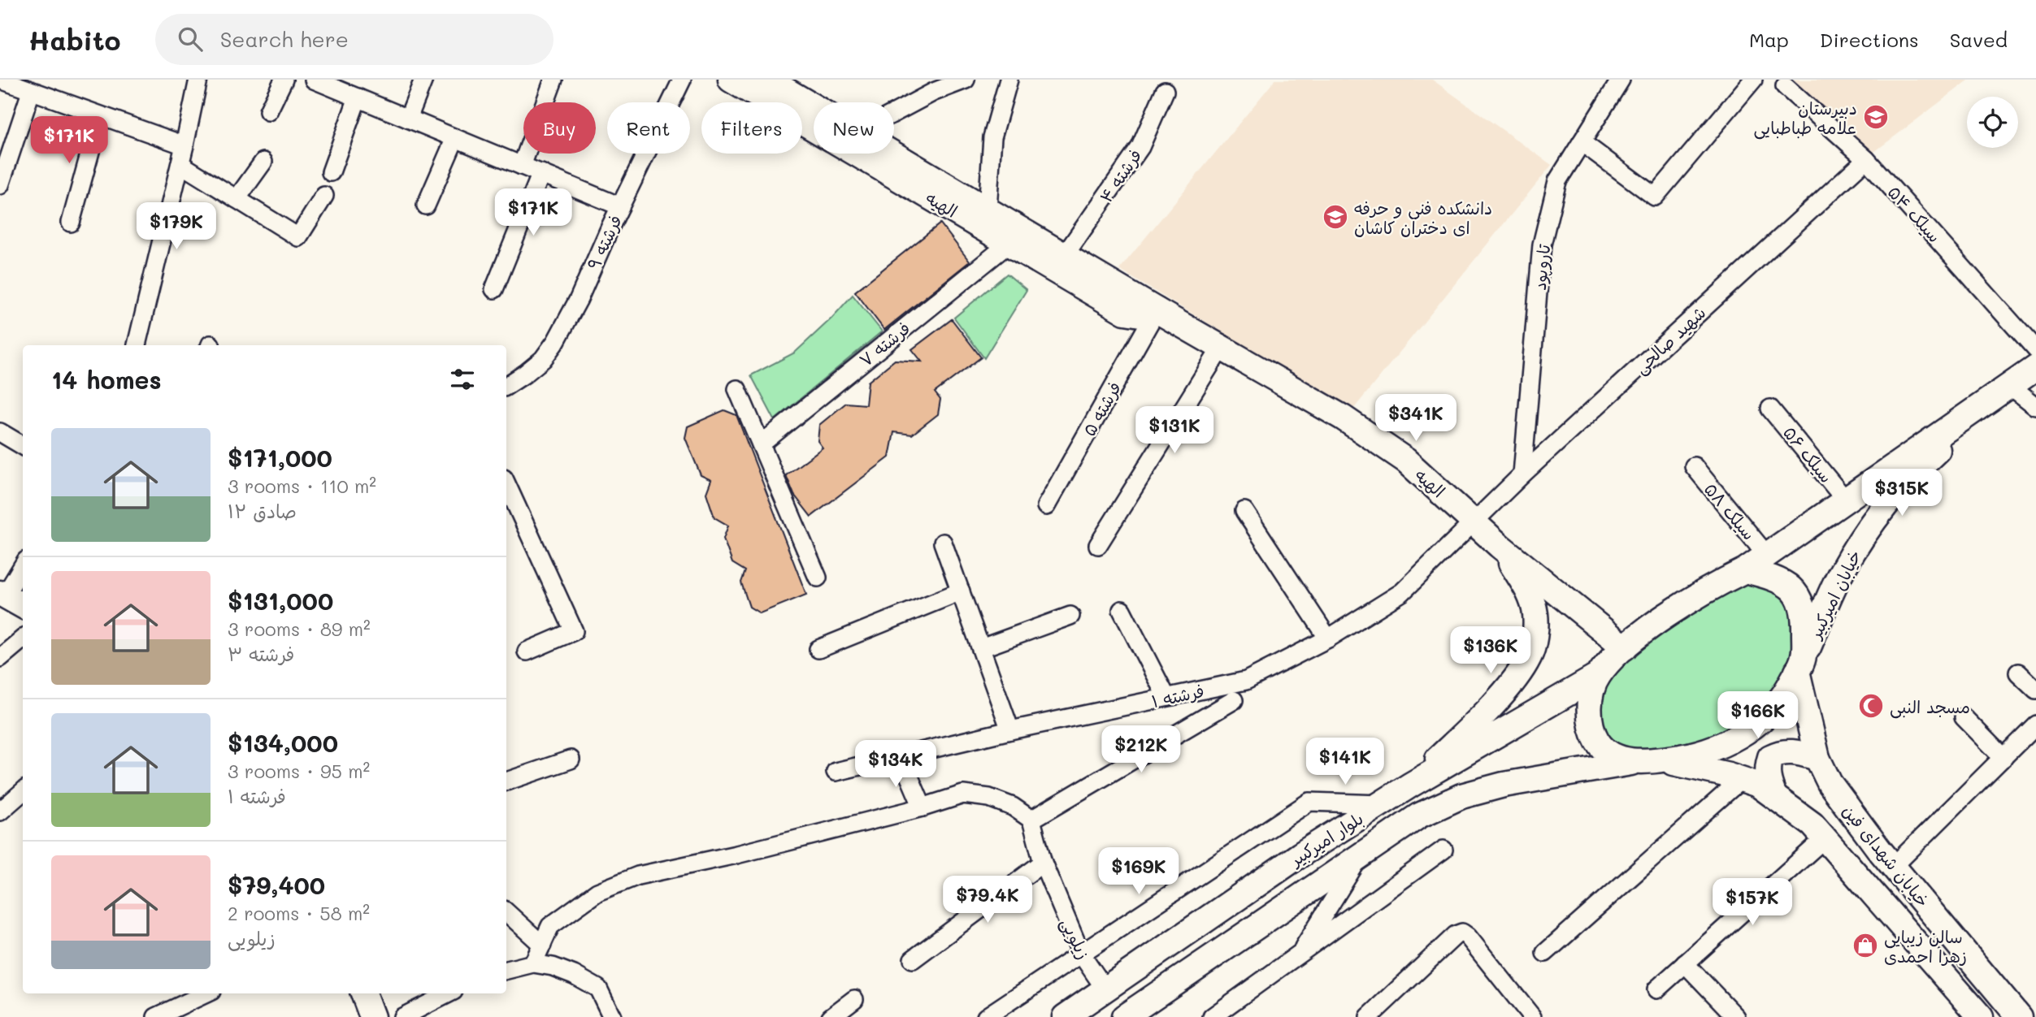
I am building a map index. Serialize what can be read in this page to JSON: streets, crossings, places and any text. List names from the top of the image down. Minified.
{"streets":{"main road":["الهیه","خیابان امیرکبیر","بلوار امیرکبیر","خیابان شهدای فین"],"street":["فرشته ۴","سیلک ۵۴","فرشته ۹","تاروپود","شهید صالحی","فرشته ۷","فرشته ۵","سیلک ۵۶","سیلک ۵۸","فرشته ۱","زیلویی"]},"crossings":[["فرشته ۴","الهیه"],["الهیه","شهید صالحی"],["الهیه","فرشته ۷"],["الهیه","فرشته ۵"],["الهیه","خیابان امیرکبیر"],["الهیه","فرشته ۱"],["الهیه","بلوار امیرکبیر"],["الهیه","خیابان شهدای فین"],["سیلک ۵۴","شهید صالحی"],["تاروپود","شهید صالحی"],["شهید صالحی","فرشته ۱"],["سیلک ۵۶","خیابان امیرکبیر"],["سیلک ۵۸","خیابان امیرکبیر"],["خیابان امیرکبیر","بلوار امیرکبیر"],["خیابان امیرکبیر","خیابان شهدای فین"],["بلوار امیرکبیر","خیابان شهدای فین"],["بلوار امیرکبیر","زیلویی"]],"places":{"school or university":["دبیرستان علامه طباطبایی","دانشکده فنی و حرفه ای دختران کاشان"],"mosque":["مسجد النبی"],"shop":["سالن‌ زیبایی زهرا احمدی"]},"page":{"header":"Habito","search":"Search here","nav":["Map","Directions","Saved"],"chip":["Buy","Rent","Filters","New"],"price":["$171K","$171K","$179K","$341K","$131K","$315K","$136K","$166K","$212K","$141K","$134K","$169K","$79.4K","$157K"],"heading":"14 homes","list":[{"name":"$171,000","note":"3 rooms · 110 m² · صادق ۱۲"},{"name":"$131,000","note":"3 rooms · 89 m² · فرشته ۳"},{"name":"$134,000","note":"3 rooms · 95 m² · فرشته ۱"},{"name":"$79,400","note":"2 rooms · 58 m² · زیلویی"}]}}
